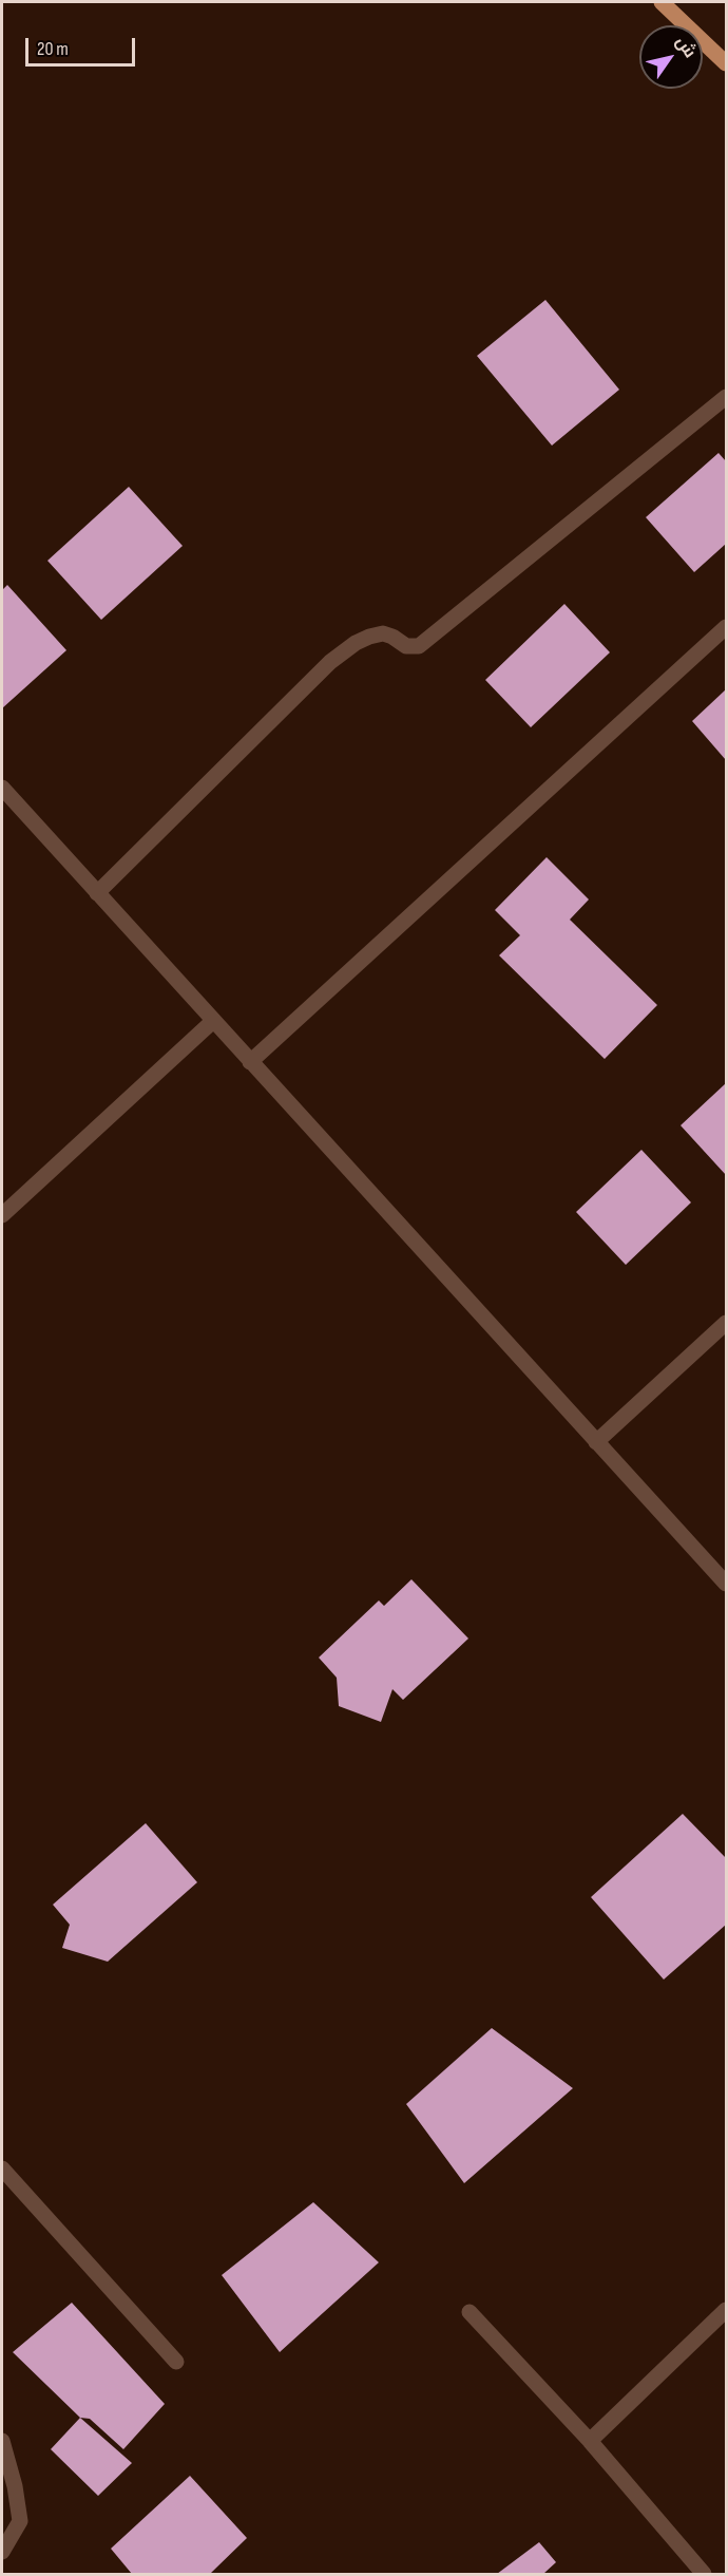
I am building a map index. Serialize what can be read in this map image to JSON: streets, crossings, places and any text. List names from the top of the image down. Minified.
{"scale_bar":"20 m","north":"top right"}
